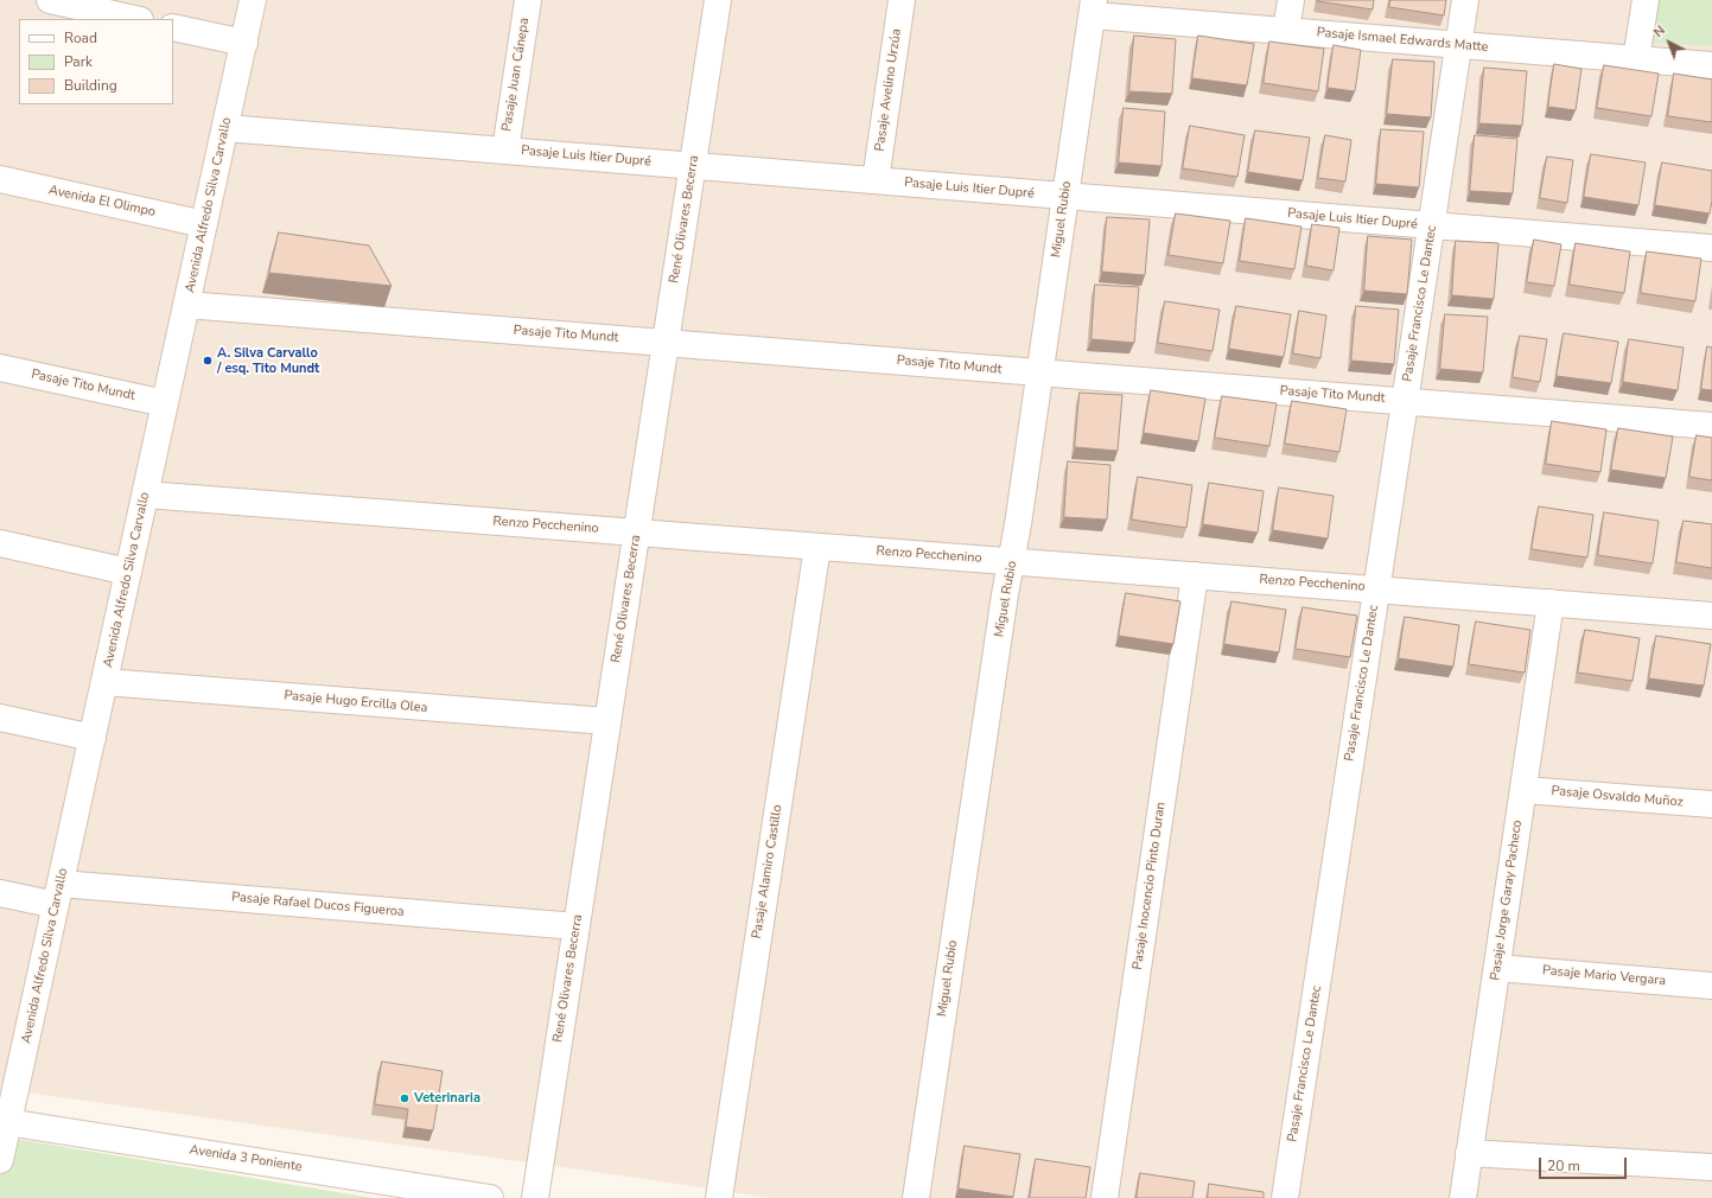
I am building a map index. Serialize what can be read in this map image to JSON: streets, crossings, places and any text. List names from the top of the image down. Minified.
{"streets":{"street":["Pasaje Ismael Edwards Matte","Pasaje Juan Cánepa","Pasaje Avelino Urzúa","Pasaje Luis Itier Dupré","Avenida El Olimpo","Avenida Alfredo Silva Carvallo","René Olivares Becerra","Miguel Rubio","Pasaje Francisco Le Dantec","Pasaje Tito Mundt","Renzo Pecchenino","Pasaje Hugo Ercilla Olea","Pasaje Osvaldo Muñoz","Pasaje Alamiro Castillo","Pasaje Inocencio Pinto Duran","Pasaje Jorge Garay Pacheco","Pasaje Rafael Ducos Figueroa","Pasaje Mario Vergara","Avenida 3 Poniente"]},"crossings":[["Pasaje Ismael Edwards Matte","Miguel Rubio"],["Pasaje Ismael Edwards Matte","Pasaje Francisco Le Dantec"],["Pasaje Juan Cánepa","Pasaje Luis Itier Dupré"],["Pasaje Avelino Urzúa","Pasaje Luis Itier Dupré"],["Pasaje Luis Itier Dupré","Avenida Alfredo Silva Carvallo"],["Pasaje Luis Itier Dupré","René Olivares Becerra"],["Pasaje Luis Itier Dupré","Miguel Rubio"],["Pasaje Luis Itier Dupré","Pasaje Francisco Le Dantec"],["Avenida El Olimpo","Avenida Alfredo Silva Carvallo"],["Avenida Alfredo Silva Carvallo","Pasaje Tito Mundt"],["Avenida Alfredo Silva Carvallo","Renzo Pecchenino"],["Avenida Alfredo Silva Carvallo","Pasaje Hugo Ercilla Olea"],["Avenida Alfredo Silva Carvallo","Pasaje Rafael Ducos Figueroa"],["Avenida Alfredo Silva Carvallo","Avenida 3 Poniente"],["René Olivares Becerra","Pasaje Tito Mundt"],["René Olivares Becerra","Renzo Pecchenino"],["René Olivares Becerra","Pasaje Hugo Ercilla Olea"],["René Olivares Becerra","Pasaje Rafael Ducos Figueroa"],["Miguel Rubio","Pasaje Tito Mundt"],["Miguel Rubio","Renzo Pecchenino"],["Pasaje Francisco Le Dantec","Pasaje Tito Mundt"],["Pasaje Francisco Le Dantec","Renzo Pecchenino"],["Renzo Pecchenino","Pasaje Alamiro Castillo"],["Renzo Pecchenino","Pasaje Inocencio Pinto Duran"],["Renzo Pecchenino","Pasaje Jorge Garay Pacheco"],["Pasaje Osvaldo Muñoz","Pasaje Jorge Garay Pacheco"],["Pasaje Jorge Garay Pacheco","Pasaje Mario Vergara"]],"places":["A. Silva Carvallo / esq. Tito Mundt","Veterinaria"],"legend":["Road","Park","Building"],"scale_bar":"20 m","north":"top left"}
